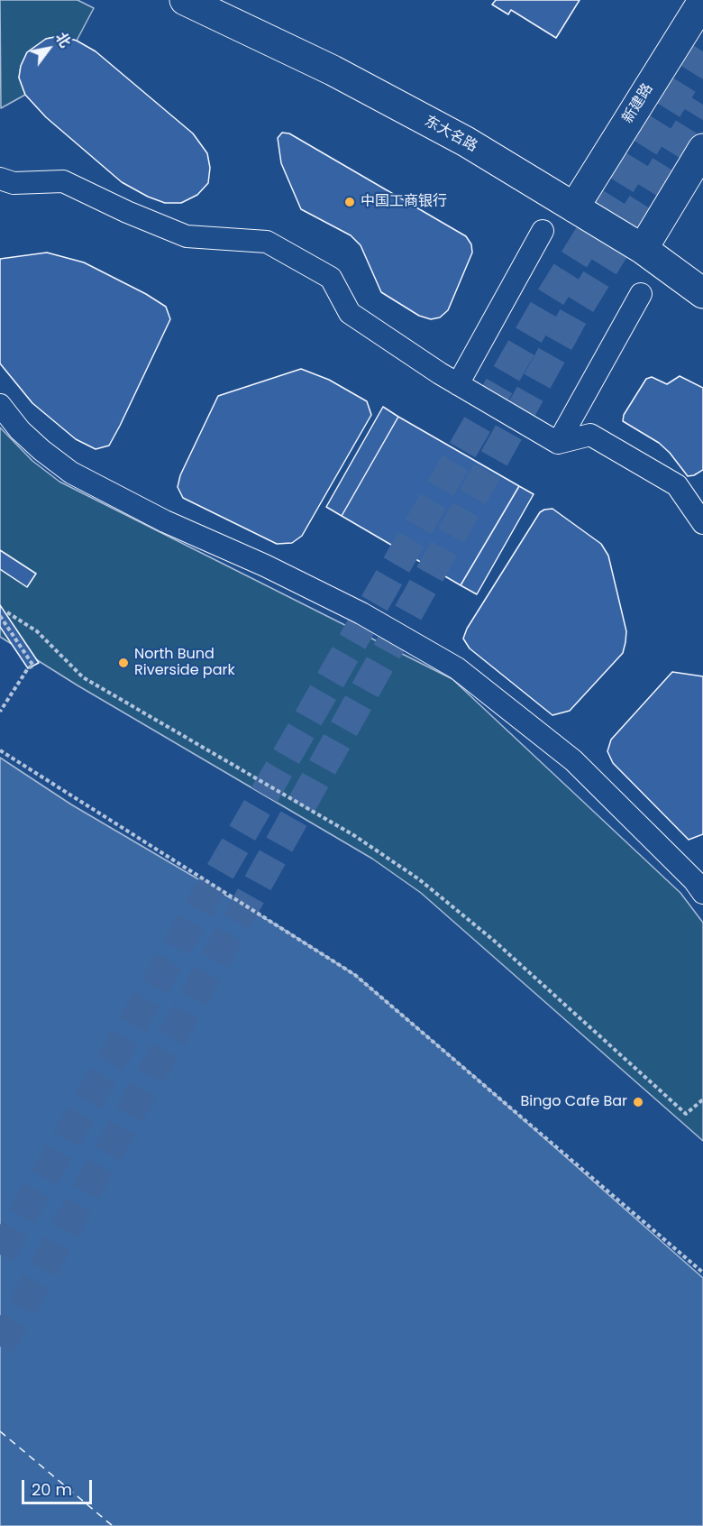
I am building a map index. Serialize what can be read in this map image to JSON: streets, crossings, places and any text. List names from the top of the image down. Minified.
{"streets":{"main road":["新建路","东大名路"]},"crossings":[["新建路","东大名路"]],"places":["中国工商银行","North Bund Riverside park","Bingo Cafe Bar"],"scale_bar":"20 m","north":"top right"}
